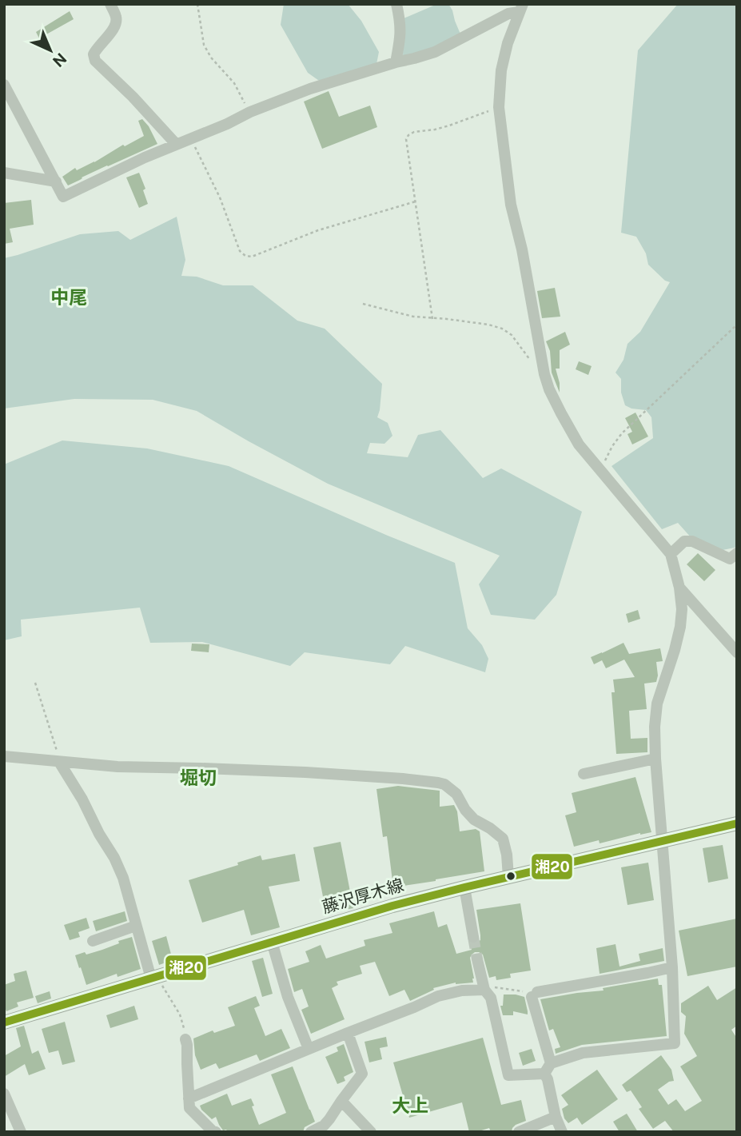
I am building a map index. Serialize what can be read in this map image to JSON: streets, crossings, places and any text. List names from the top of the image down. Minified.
{"streets":{"main road":["藤沢厚木線"]},"districts":["中尾","堀切","大上"],"lines":["transit line 湘20"],"north":"bottom right"}
